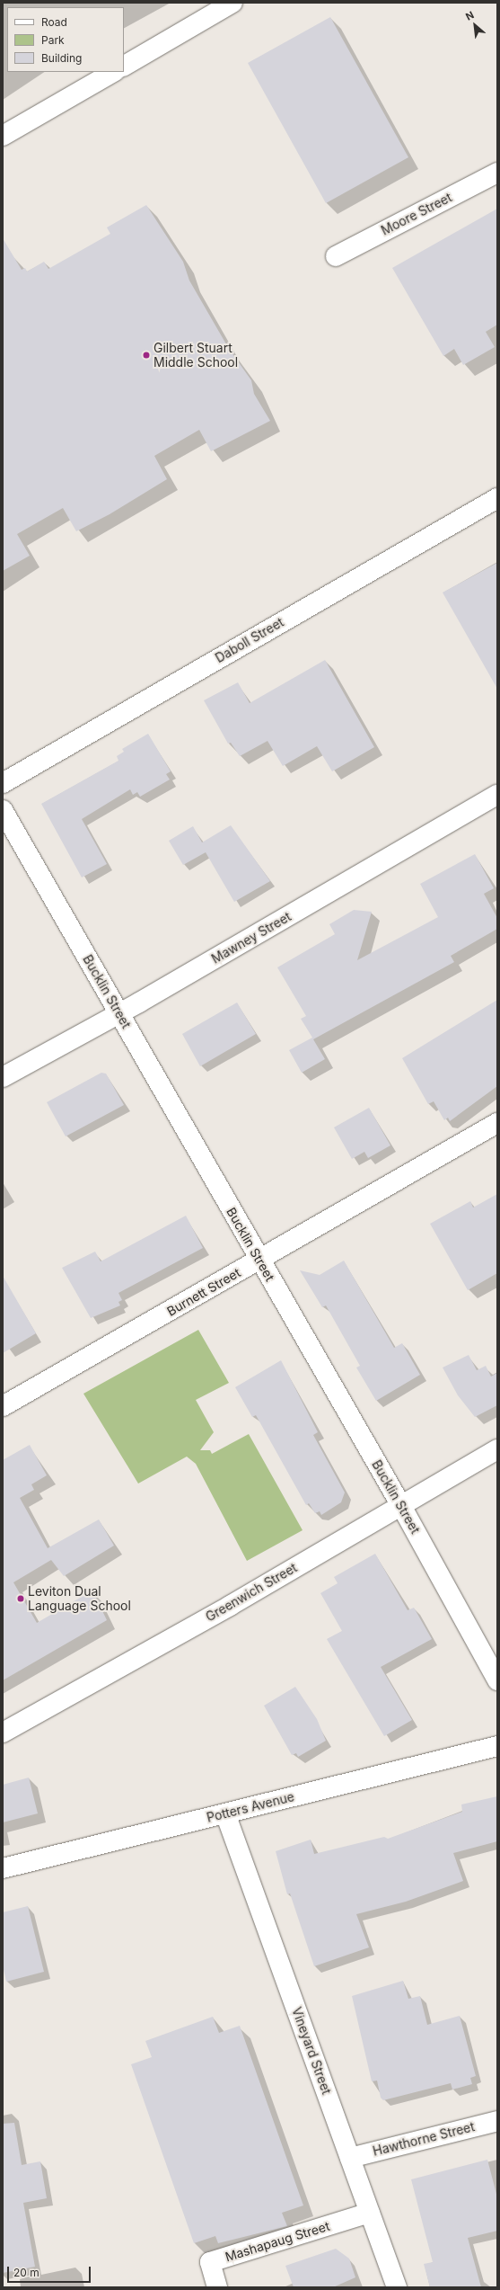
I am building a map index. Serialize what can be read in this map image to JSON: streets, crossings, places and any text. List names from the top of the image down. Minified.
{"streets":{"street":["Moore Street","Daboll Street","Mawney Street","Bucklin Street","Burnett Street","Greenwich Street","Potters Avenue","Vineyard Street","Hawthorne Street","Mashapaug Street"]},"crossings":[["Mawney Street","Bucklin Street"],["Bucklin Street","Burnett Street"],["Bucklin Street","Greenwich Street"],["Potters Avenue","Vineyard Street"],["Vineyard Street","Hawthorne Street"],["Vineyard Street","Mashapaug Street"]],"places":["Gilbert Stuart Middle School","Leviton Dual Language School"],"legend":["Road","Park","Building"],"scale_bar":"20 m","north":"top left"}
